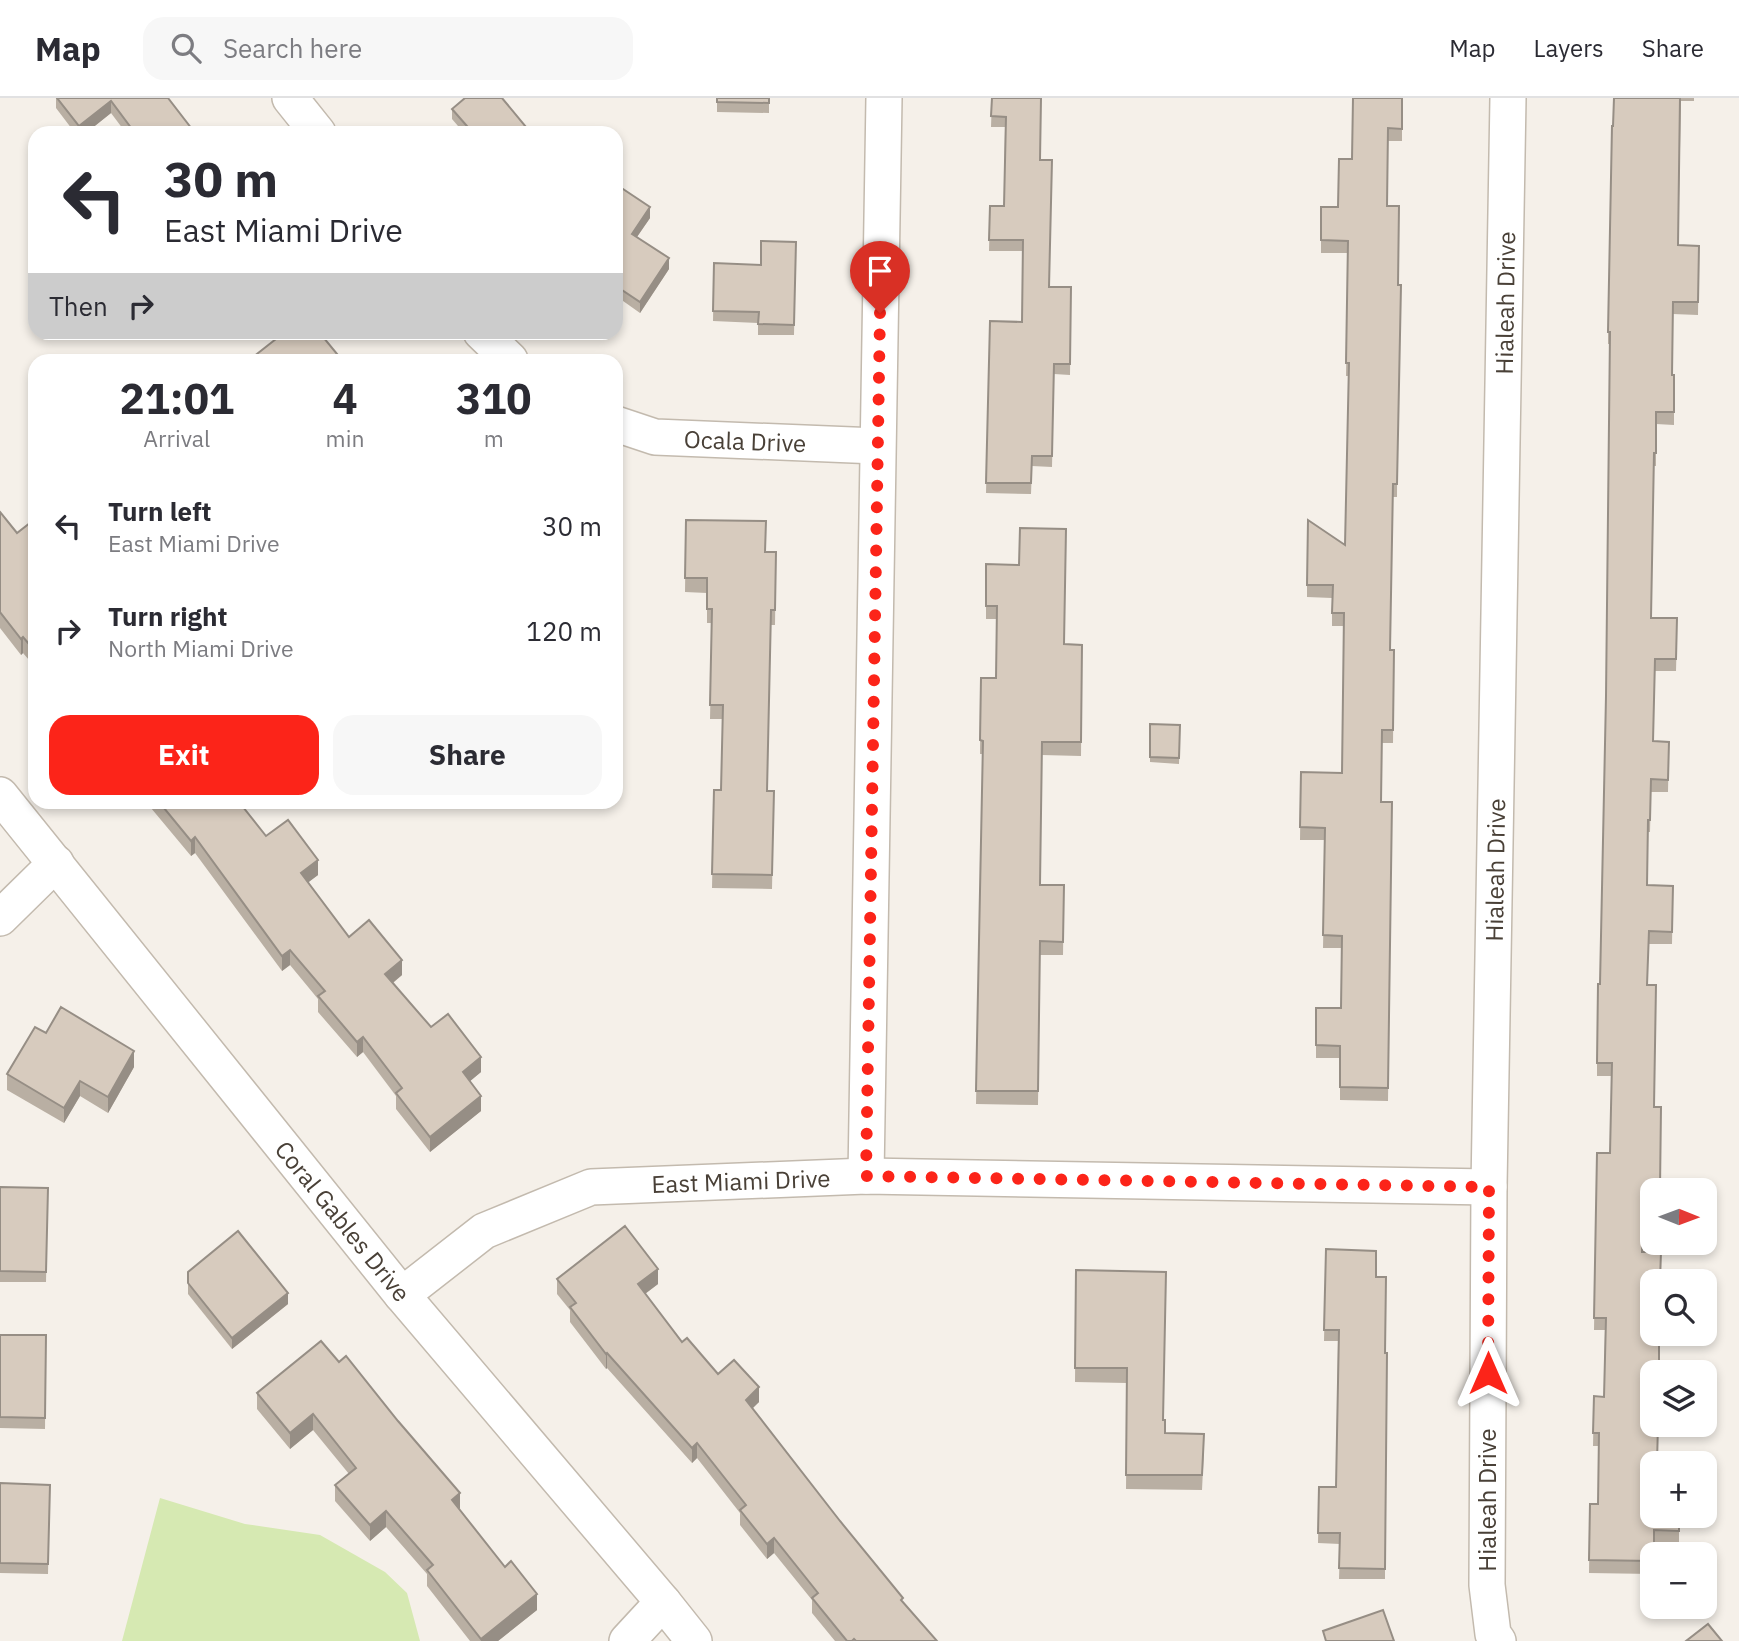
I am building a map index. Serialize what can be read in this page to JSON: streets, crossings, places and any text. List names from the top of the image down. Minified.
{"streets":{"street":["Hialeah Drive","Ocala Drive","East Miami Drive","Coral Gables Drive"]},"crossings":[["Hialeah Drive","East Miami Drive"],["East Miami Drive","Coral Gables Drive"]],"north":"right","page":{"header":"Map","search":"Search here","nav":["Map","Layers","Share"],"turn":["30 m","East Miami Drive"],"then":"Then","eta":["21:01","Arrival","4","min","310","m"],"list":[{"name":"Turn left","note":"East Miami Drive","value":"30 m"},{"name":"Turn right","note":"North Miami Drive","value":"120 m"}],"buttons":["Exit","Share"],"map_buttons":["+","−"]}}
